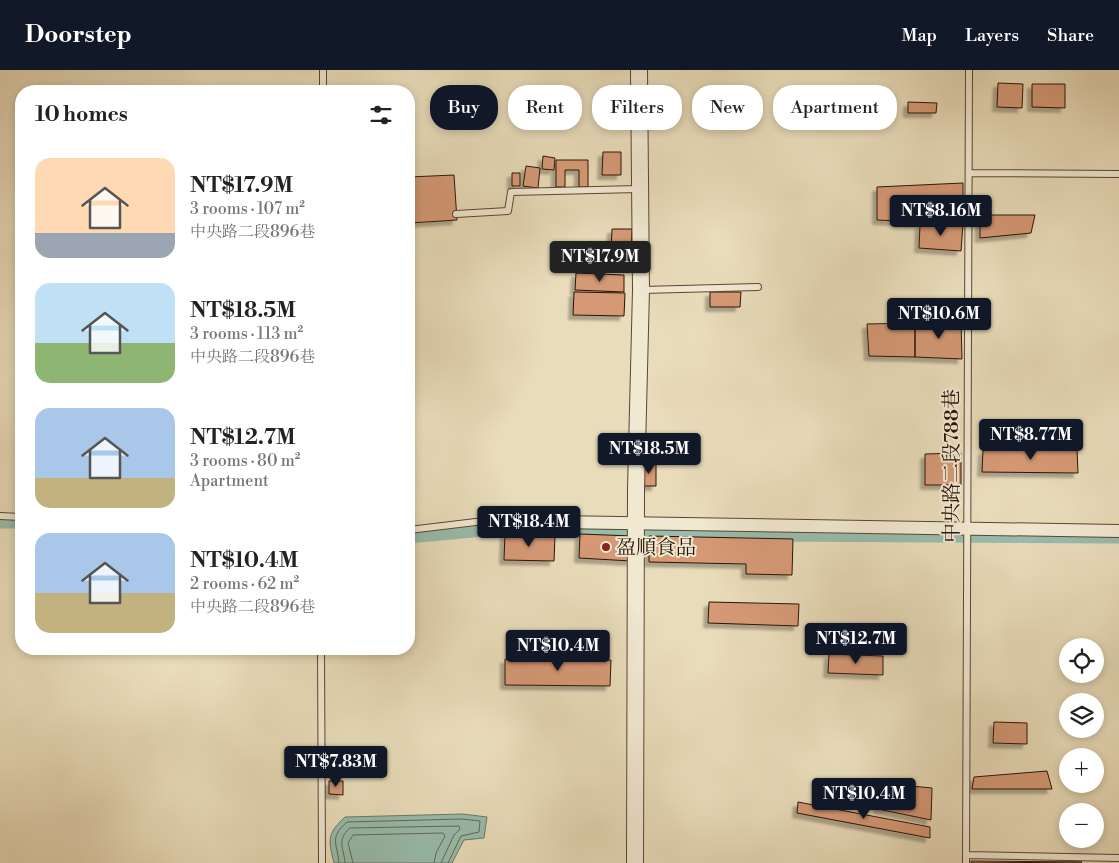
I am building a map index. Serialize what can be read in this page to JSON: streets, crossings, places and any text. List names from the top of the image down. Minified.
{"streets":{"lane":["中央路二段788巷"]},"places":["盈順食品"],"page":{"header":"Doorstep","nav":["Map","Layers","Share"],"chip":["Buy","Rent","Filters","New","Apartment"],"heading":"10 homes","list":[{"name":"NT$17.9M","note":"3 rooms · 107 m² · 中央路二段896巷"},{"name":"NT$18.5M","note":"3 rooms · 113 m² · 中央路二段896巷"},{"name":"NT$12.7M","note":"3 rooms · 80 m² · Apartment"},{"name":"NT$10.4M","note":"2 rooms · 62 m² · 中央路二段896巷"}],"price":["NT$8.16M","NT$17.9M","NT$10.6M","NT$8.77M","NT$18.5M","NT$18.4M","NT$12.7M","NT$10.4M","NT$7.83M","NT$10.4M"],"map_buttons":["+","−"]}}
